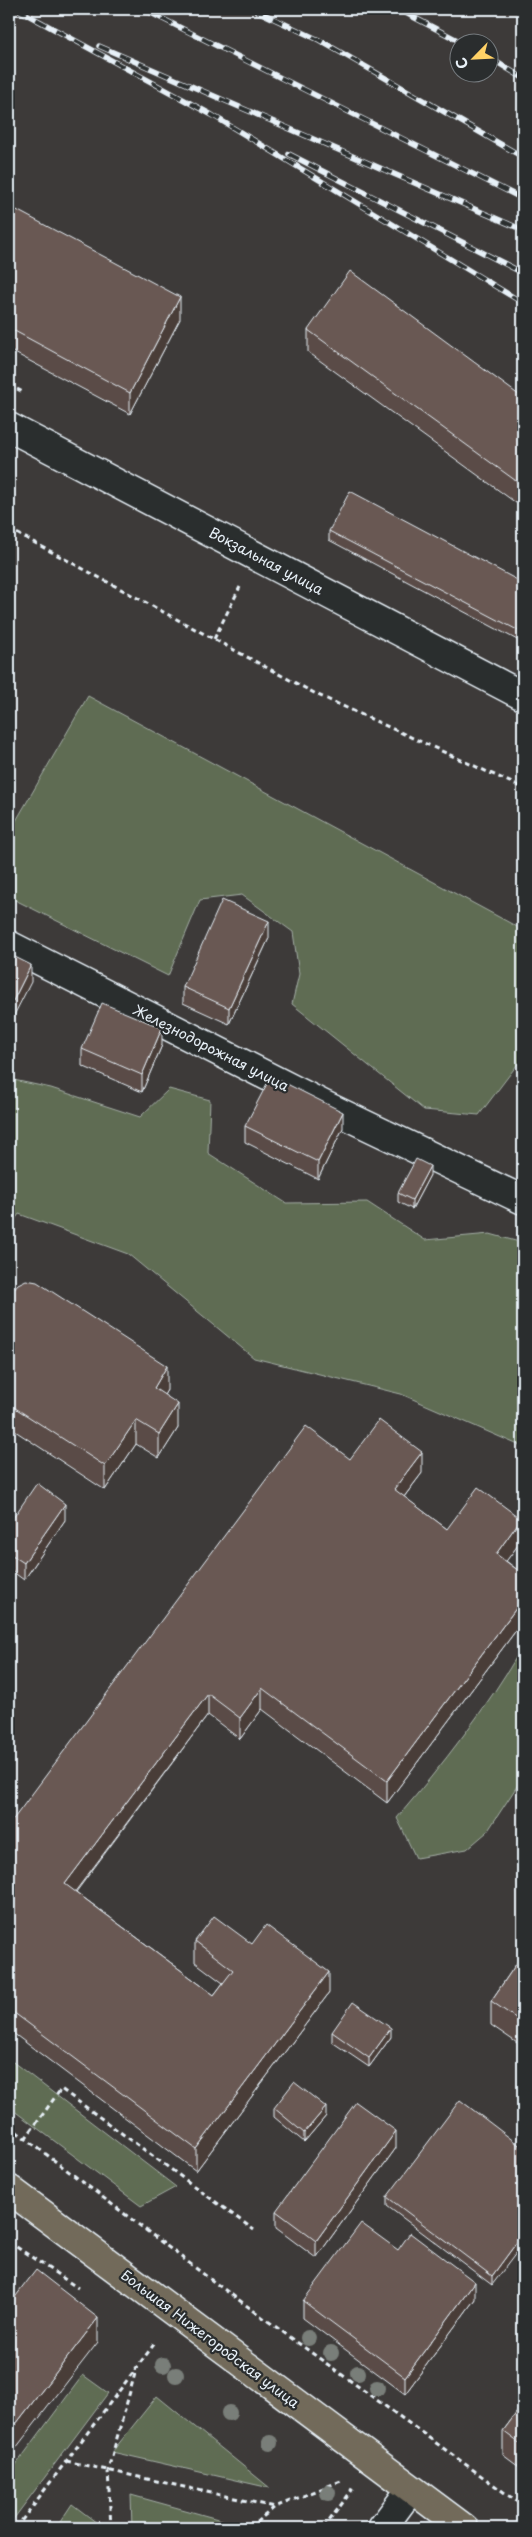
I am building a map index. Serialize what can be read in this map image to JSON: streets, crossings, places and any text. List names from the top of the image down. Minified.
{"streets":{"main road":["Большая Нижегородская улица"],"street":["Вокзальная улица","Железнодорожная улица"]},"north":"bottom left"}
